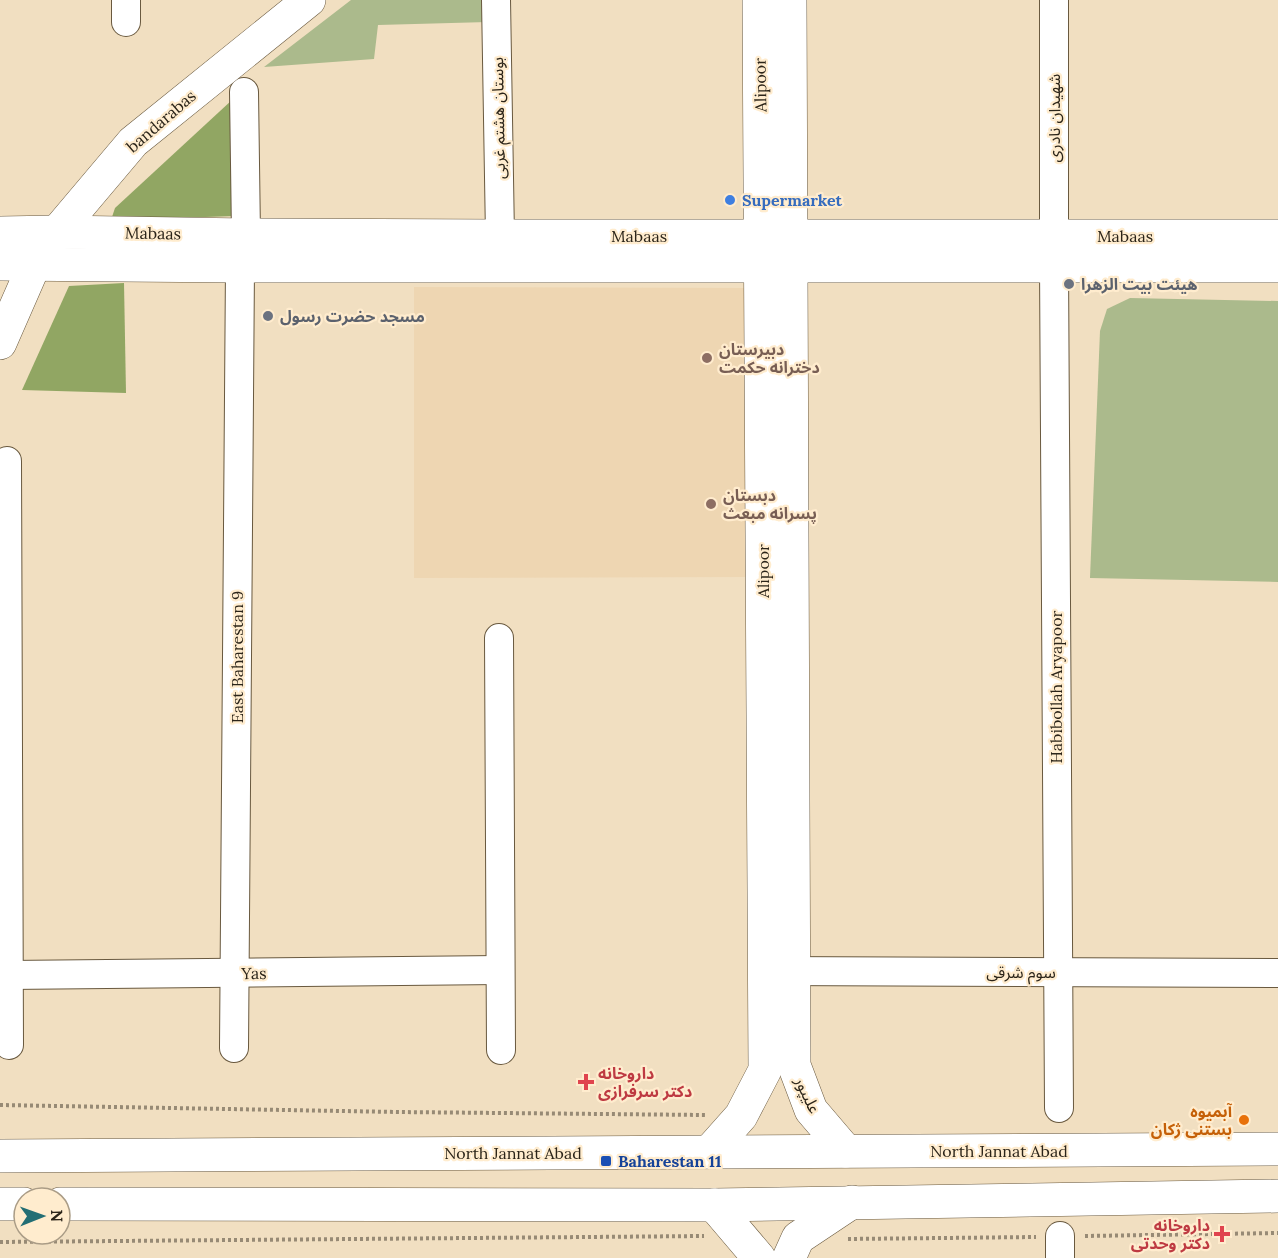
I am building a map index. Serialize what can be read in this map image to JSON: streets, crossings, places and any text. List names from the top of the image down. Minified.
{"streets":{"street":["Alipoor","بوستان هشتم غربی","شهیدان نادری","bandarabas","Mabaas","East Baharestan 9","Habibollah Aryapoor","سوم شرقی","Yas","North Jannat Abad"]},"crossings":[["Alipoor","Mabaas"],["Alipoor","سوم شرقی"],["Alipoor","North Jannat Abad"],["بوستان هشتم غربی","Mabaas"],["شهیدان نادری","Mabaas"],["شهیدان نادری","Habibollah Aryapoor"],["bandarabas","Mabaas"],["Mabaas","East Baharestan 9"],["Mabaas","Habibollah Aryapoor"],["East Baharestan 9","Yas"],["Habibollah Aryapoor","سوم شرقی"]],"places":{"other":["Supermarket","هیئت بیت الزهرا","مسجد حضرت رسول","دبیرستان دخترانه حکمت","دبستان پسرانه مبعث","آبمیوه بستنی ژکان"],"health":["داروخانه دکتر سرفرازی","داروخانه دکتر وحدتی"],"transit":["Baharestan 11"]},"north":"right"}
